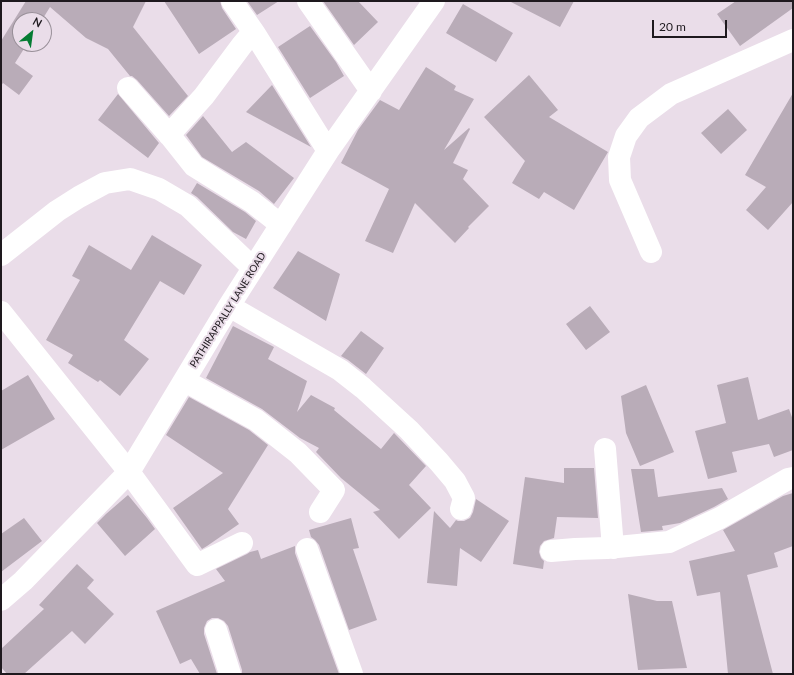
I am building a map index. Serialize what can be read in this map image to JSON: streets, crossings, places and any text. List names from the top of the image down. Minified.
{"streets":{"street":["PATHIRAPPALLY LANE ROAD"]},"scale_bar":"20 m","north":"top right"}
